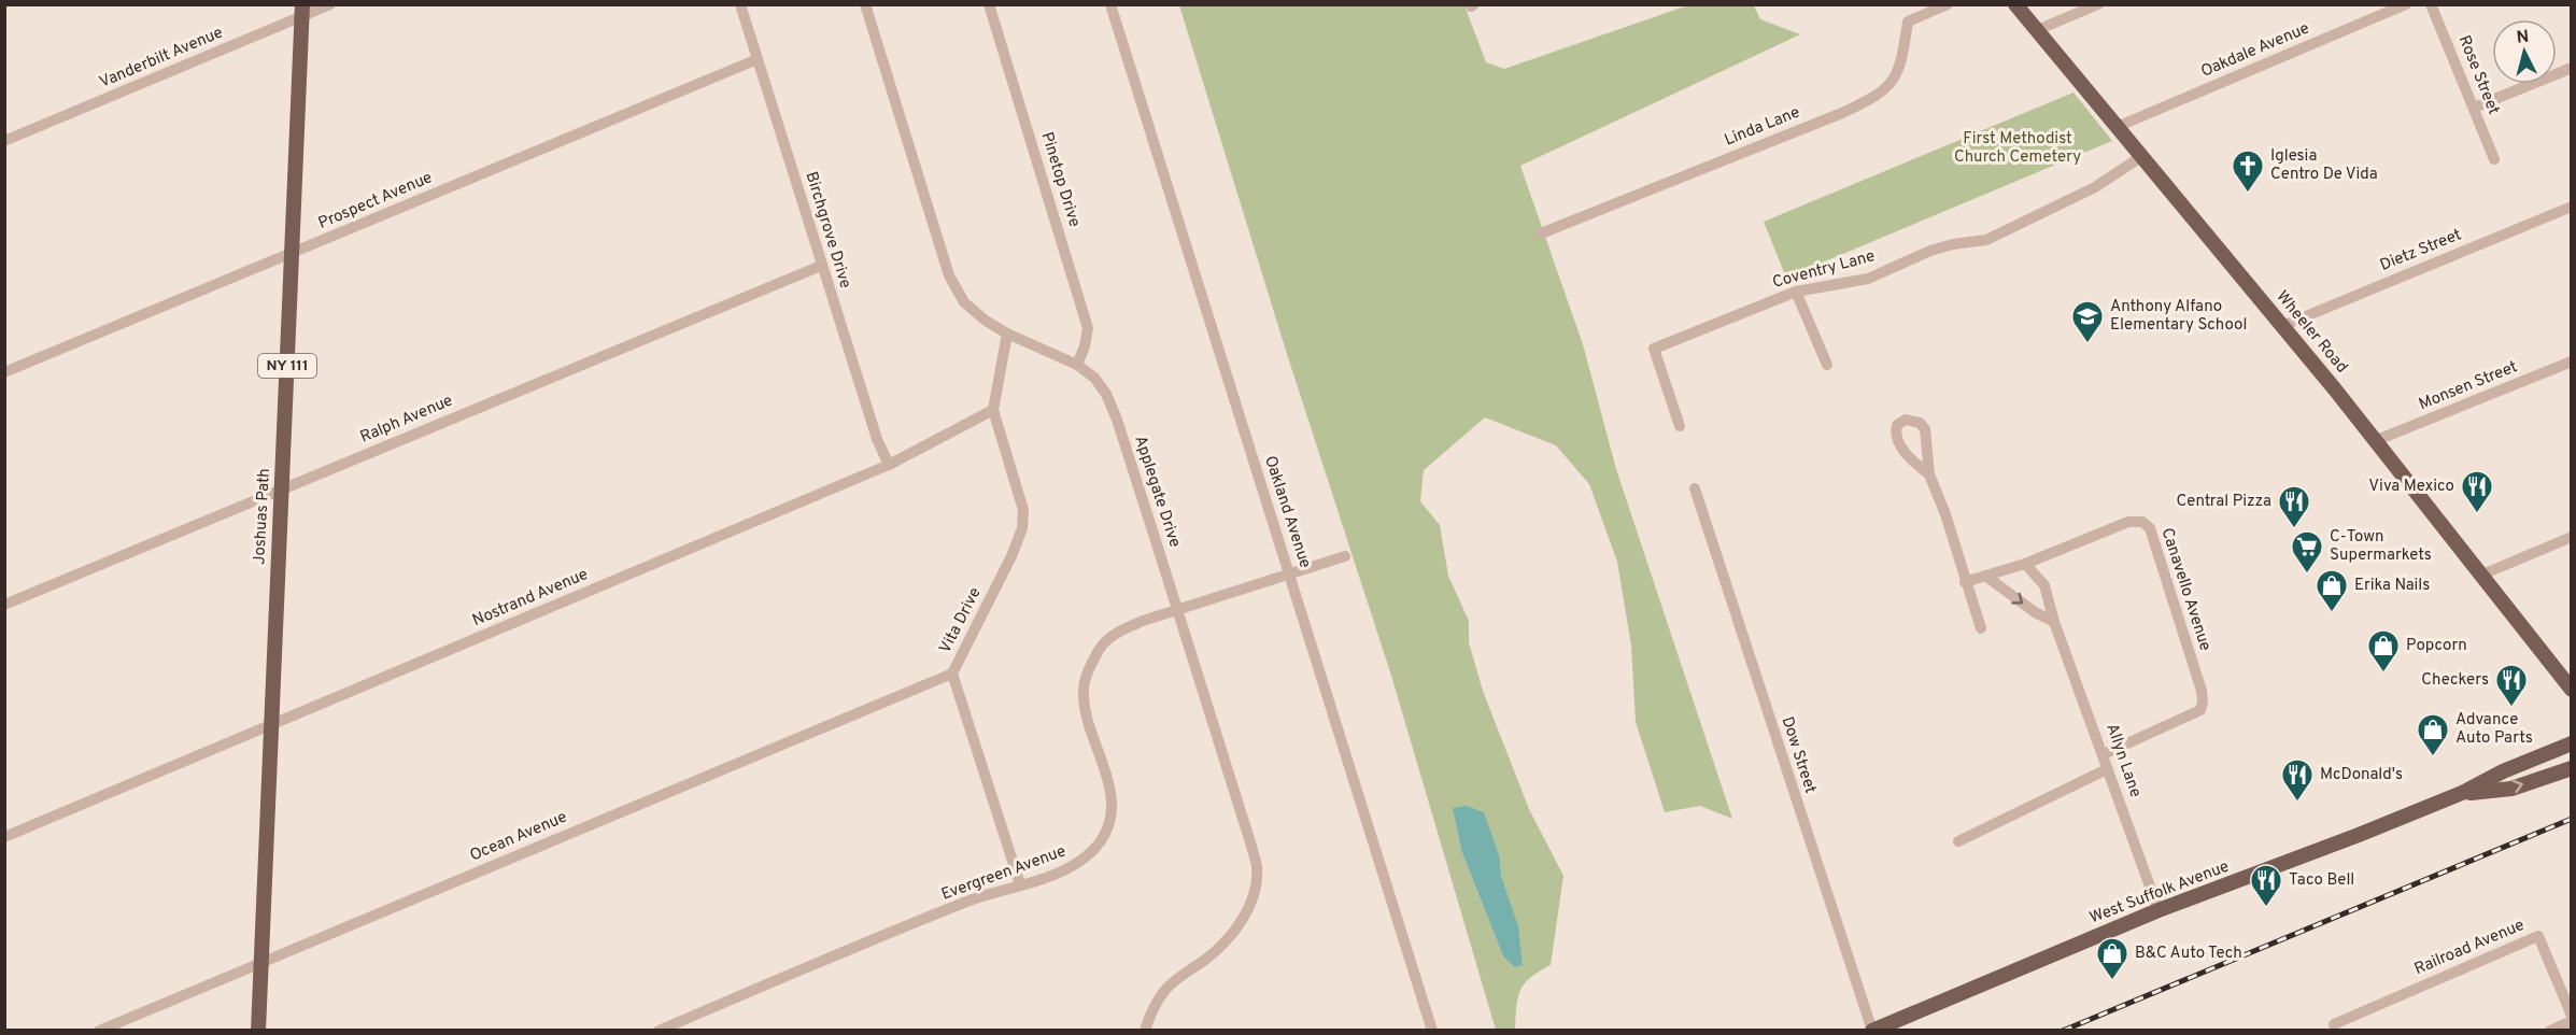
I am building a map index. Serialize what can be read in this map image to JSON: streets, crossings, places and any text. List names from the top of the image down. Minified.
{"streets":{"main road":["Wheeler Road","NY 111","Joshuas Path","West Suffolk Avenue"],"street":["Oakdale Avenue","Vanderbilt Avenue","Rose Street","Linda Lane","Pinetop Drive","Prospect Avenue","Birchgrove Drive","Dietz Street","Coventry Lane","Monsen Street","Ralph Avenue","Applegate Drive","Oakland Avenue","Canavello Avenue","Nostrand Avenue","Vita Drive","Dow Street","Allyn Lane","Ocean Avenue","Evergreen Avenue","Railroad Avenue"]},"crossings":[["Oakdale Avenue","Wheeler Road"],["Vanderbilt Avenue","Joshuas Path"],["Pinetop Drive","Applegate Drive"],["Prospect Avenue","Birchgrove Drive"],["Prospect Avenue","Joshuas Path"],["Birchgrove Drive","Ralph Avenue"],["Birchgrove Drive","Nostrand Avenue"],["Dietz Street","Wheeler Road"],["Coventry Lane","Wheeler Road"],["Wheeler Road","Monsen Street"],["Ralph Avenue","Joshuas Path"],["Applegate Drive","Evergreen Avenue"],["Oakland Avenue","Evergreen Avenue"],["Joshuas Path","Nostrand Avenue"],["Joshuas Path","Ocean Avenue"],["Canavello Avenue","Allyn Lane"],["Nostrand Avenue","Vita Drive"],["Vita Drive","Ocean Avenue"],["Vita Drive","Evergreen Avenue"],["Dow Street","West Suffolk Avenue"],["Allyn Lane","West Suffolk Avenue"]],"parks":["First Methodist Church Cemetery"],"places":{"church":["Iglesia Centro De Vida"],"school or university":["Anthony Alfano Elementary School"],"restaurant":["Viva Mexico","Central Pizza","Checkers","McDonald's","Taco Bell"],"supermarket":["C‑Town Supermarkets"],"shop":["Erika Nails","Popcorn","Advance Auto Parts","B&C Auto Tech"]},"north":"top"}
